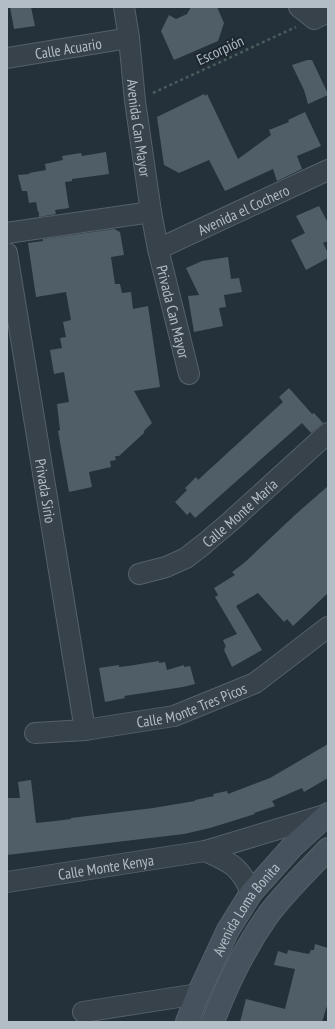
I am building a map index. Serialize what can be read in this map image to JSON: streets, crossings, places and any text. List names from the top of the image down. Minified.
{"streets":{"main road":["Avenida Loma Bonita"],"street":["Calle Acuario","Avenida Can Mayor","Avenida el Cochero","Privada Can Mayor","Privada Sirio","Calle Monte María","Calle Monte Tres Picos","Calle Monte Kenya"],"path":["Escorpión"]},"crossings":[["Calle Acuario","Avenida Can Mayor"],["Escorpión","Avenida Can Mayor"],["Avenida Can Mayor","Avenida el Cochero"],["Avenida Can Mayor","Privada Can Mayor"],["Avenida el Cochero","Privada Can Mayor"],["Privada Sirio","Calle Monte Tres Picos"],["Calle Monte Kenya","Avenida Loma Bonita"]]}
